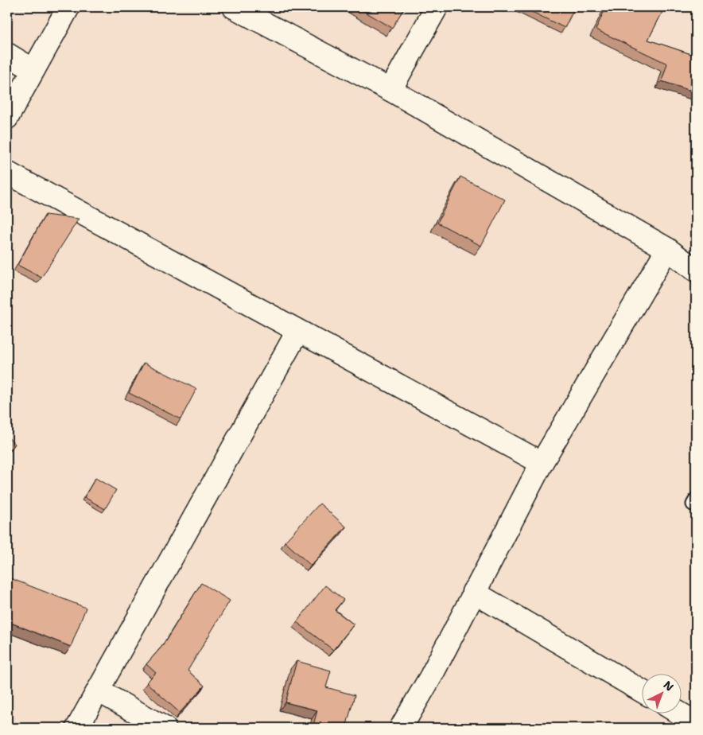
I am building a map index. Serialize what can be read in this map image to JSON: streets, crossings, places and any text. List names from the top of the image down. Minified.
{"north":"top right"}
